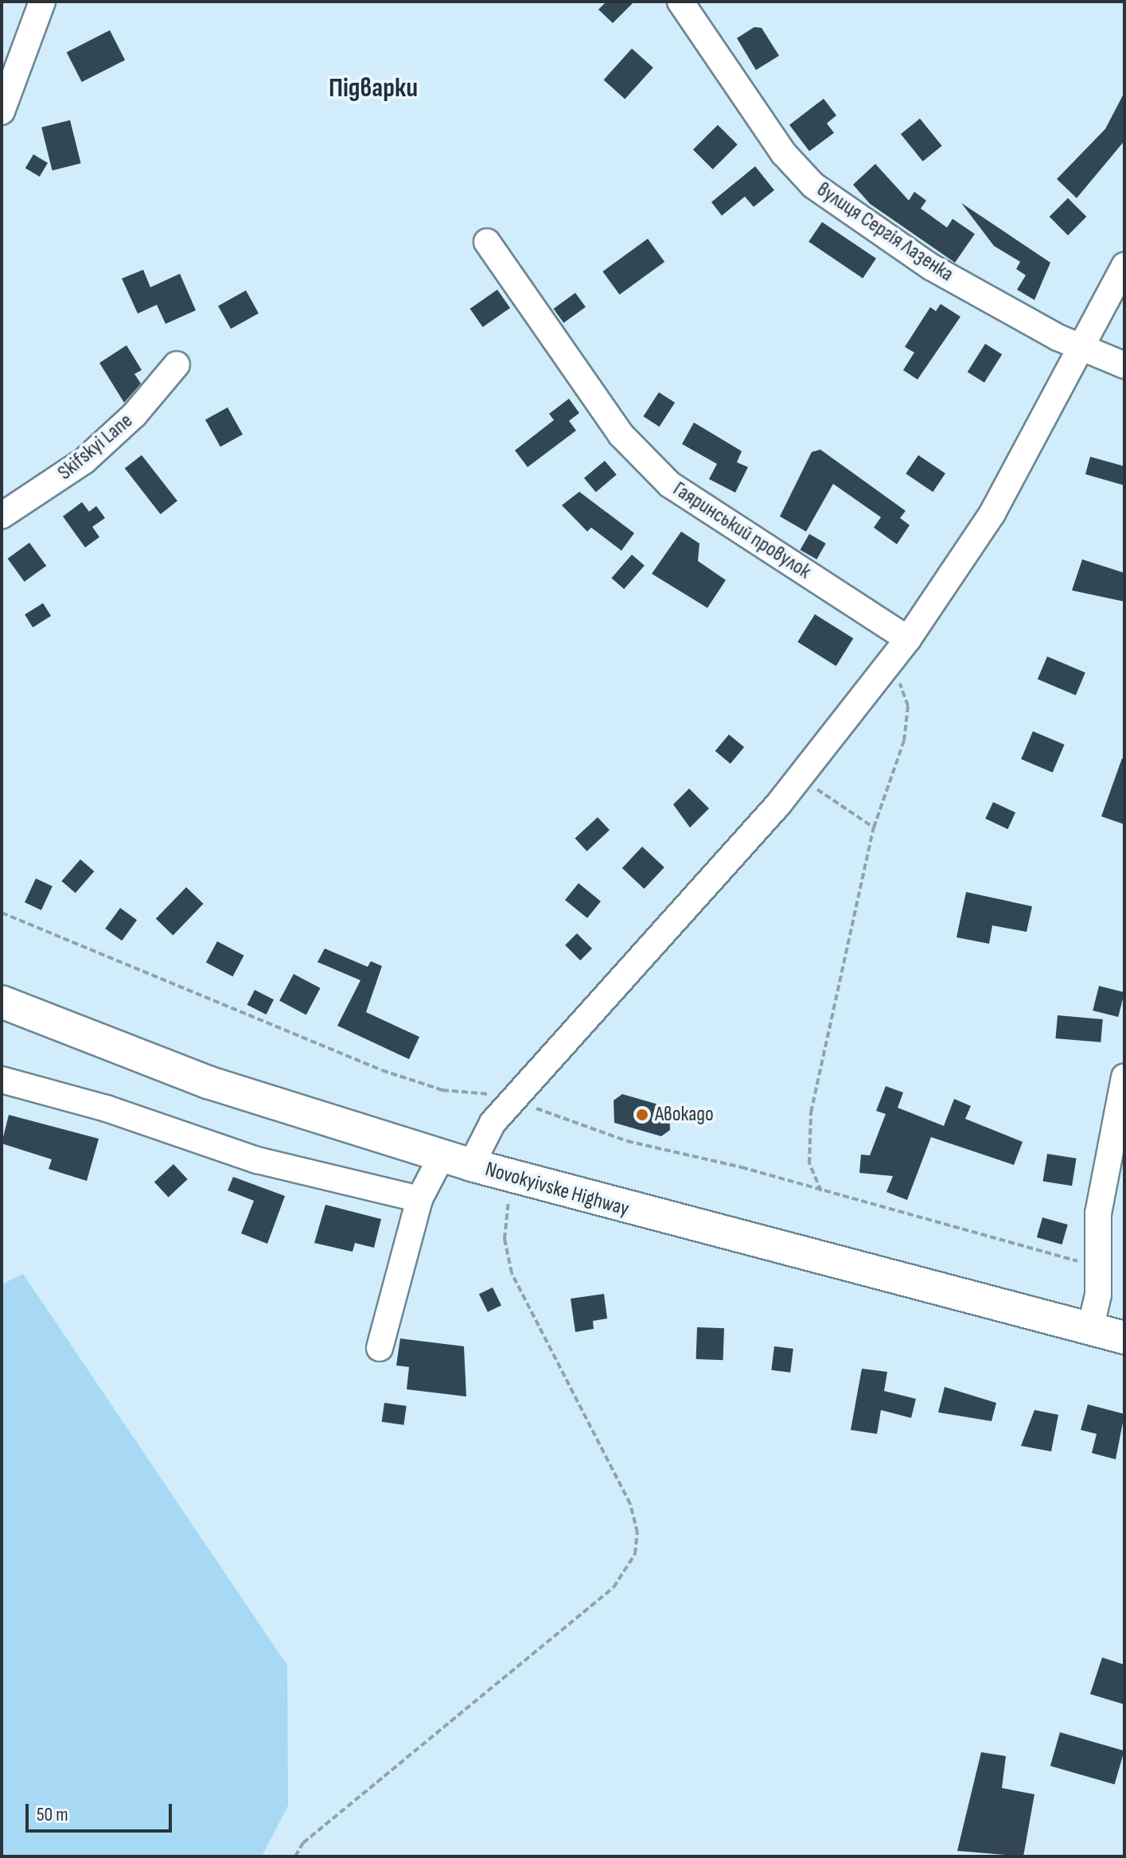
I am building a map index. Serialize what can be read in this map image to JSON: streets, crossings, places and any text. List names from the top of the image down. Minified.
{"streets":{"main road":["Novokyivske Highway"],"street":["вулиця Сергія Лазенка","Skifskyi Lane","Гаяринський провулок"]},"districts":["Підварки"],"places":["Авокадо"],"scale_bar":"50 m"}
